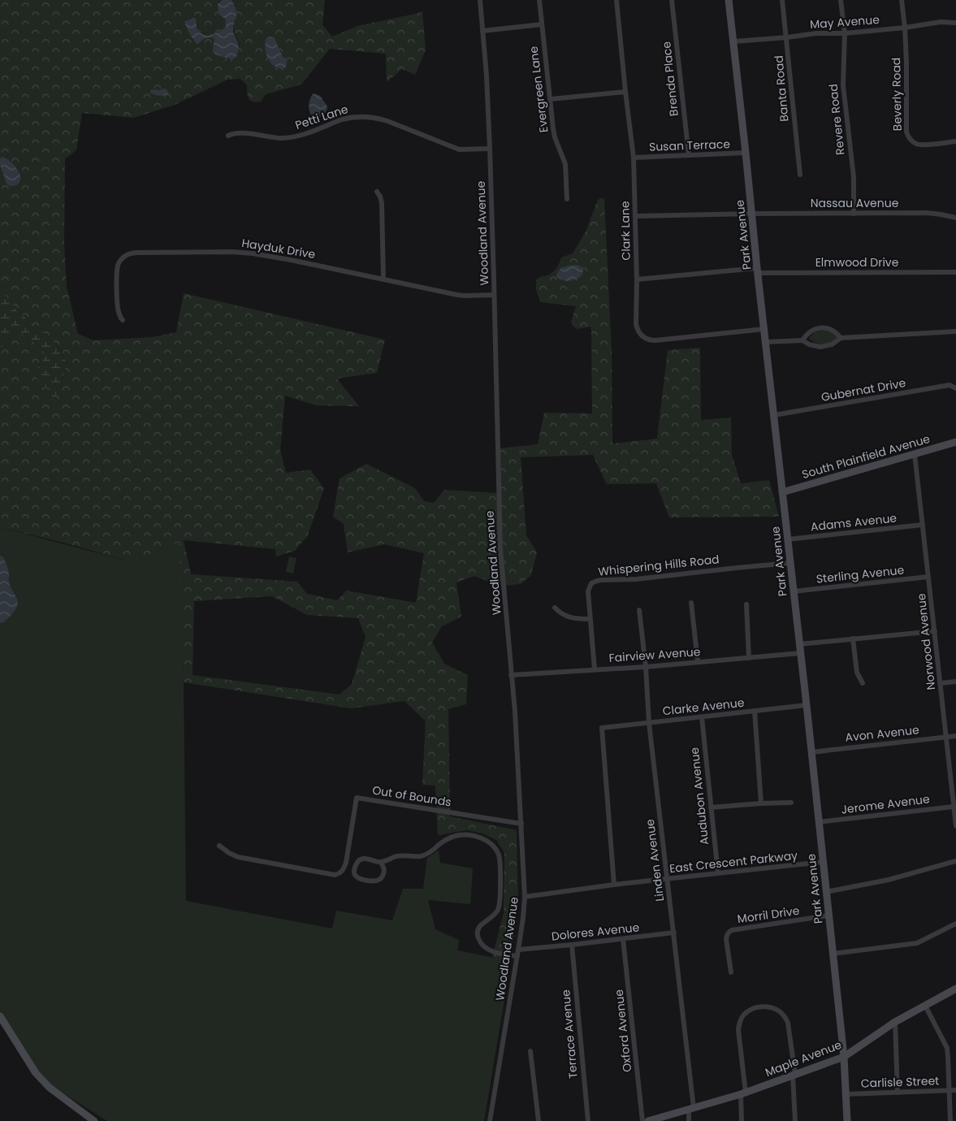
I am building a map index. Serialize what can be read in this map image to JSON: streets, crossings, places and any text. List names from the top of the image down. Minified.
{"streets":{"main road":["Park Avenue","South Plainfield Avenue","Maple Avenue"],"street":["May Avenue","Brenda Place","Banta Road","Evergreen Lane","Beverly Road","Petti Lane","Revere Road","Susan Terrace","Nassau Avenue","Clark Lane","Woodland Avenue","Hayduk Drive","Elmwood Drive","Gubernat Drive","Adams Avenue","Whispering Hills Road","Sterling Avenue","Norwood Avenue","Fairview Avenue","Clarke Avenue","Avon Avenue","Out of Bounds","Audubon Avenue","Jerome Avenue","Linden Avenue","East Crescent Parkway","Morril Drive","Dolores Avenue","Oxford Avenue","Terrace Avenue","Carlisle Street"]},"crossings":[["May Avenue","Banta Road"],["May Avenue","Beverly Road"],["May Avenue","Revere Road"],["May Avenue","Park Avenue"],["Brenda Place","Susan Terrace"],["Petti Lane","Woodland Avenue"],["Revere Road","Nassau Avenue"],["Susan Terrace","Clark Lane"],["Susan Terrace","Park Avenue"],["Nassau Avenue","Clark Lane"],["Nassau Avenue","Park Avenue"],["Clark Lane","Park Avenue"],["Clark Lane","Elmwood Drive"],["Woodland Avenue","Hayduk Drive"],["Woodland Avenue","Fairview Avenue"],["Woodland Avenue","Out of Bounds"],["Woodland Avenue","East Crescent Parkway"],["Woodland Avenue","Dolores Avenue"],["Park Avenue","Elmwood Drive"],["Park Avenue","Gubernat Drive"],["Park Avenue","South Plainfield Avenue"],["Park Avenue","Adams Avenue"],["Park Avenue","Whispering Hills Road"],["Park Avenue","Sterling Avenue"],["Park Avenue","Fairview Avenue"],["Park Avenue","Clarke Avenue"],["Park Avenue","Avon Avenue"],["Park Avenue","Jerome Avenue"],["Park Avenue","East Crescent Parkway"],["Park Avenue","Morril Drive"],["Park Avenue","Maple Avenue"],["Park Avenue","Carlisle Street"],["South Plainfield Avenue","Norwood Avenue"],["Adams Avenue","Norwood Avenue"],["Whispering Hills Road","Fairview Avenue"],["Sterling Avenue","Norwood Avenue"],["Norwood Avenue","Avon Avenue"],["Norwood Avenue","Jerome Avenue"],["Fairview Avenue","Linden Avenue"],["Clarke Avenue","Audubon Avenue"],["Clarke Avenue","Linden Avenue"],["Clarke Avenue","East Crescent Parkway"],["Audubon Avenue","East Crescent Parkway"],["Linden Avenue","East Crescent Parkway"],["Linden Avenue","Dolores Avenue"],["Linden Avenue","Maple Avenue"],["Dolores Avenue","Oxford Avenue"],["Dolores Avenue","Terrace Avenue"]]}
